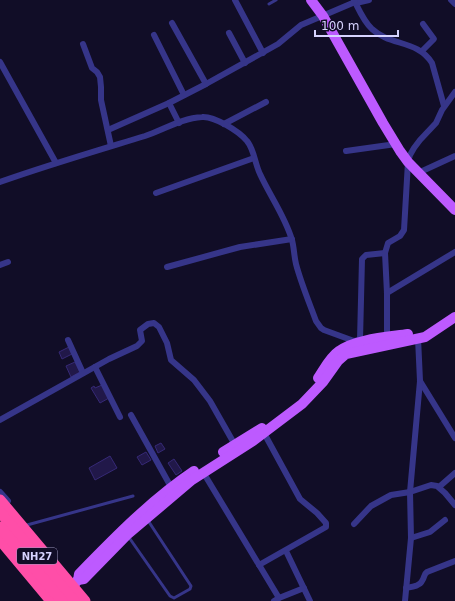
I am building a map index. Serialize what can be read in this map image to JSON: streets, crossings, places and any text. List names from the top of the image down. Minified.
{"streets":{"highway":["NH27"]},"scale_bar":"100 m"}
